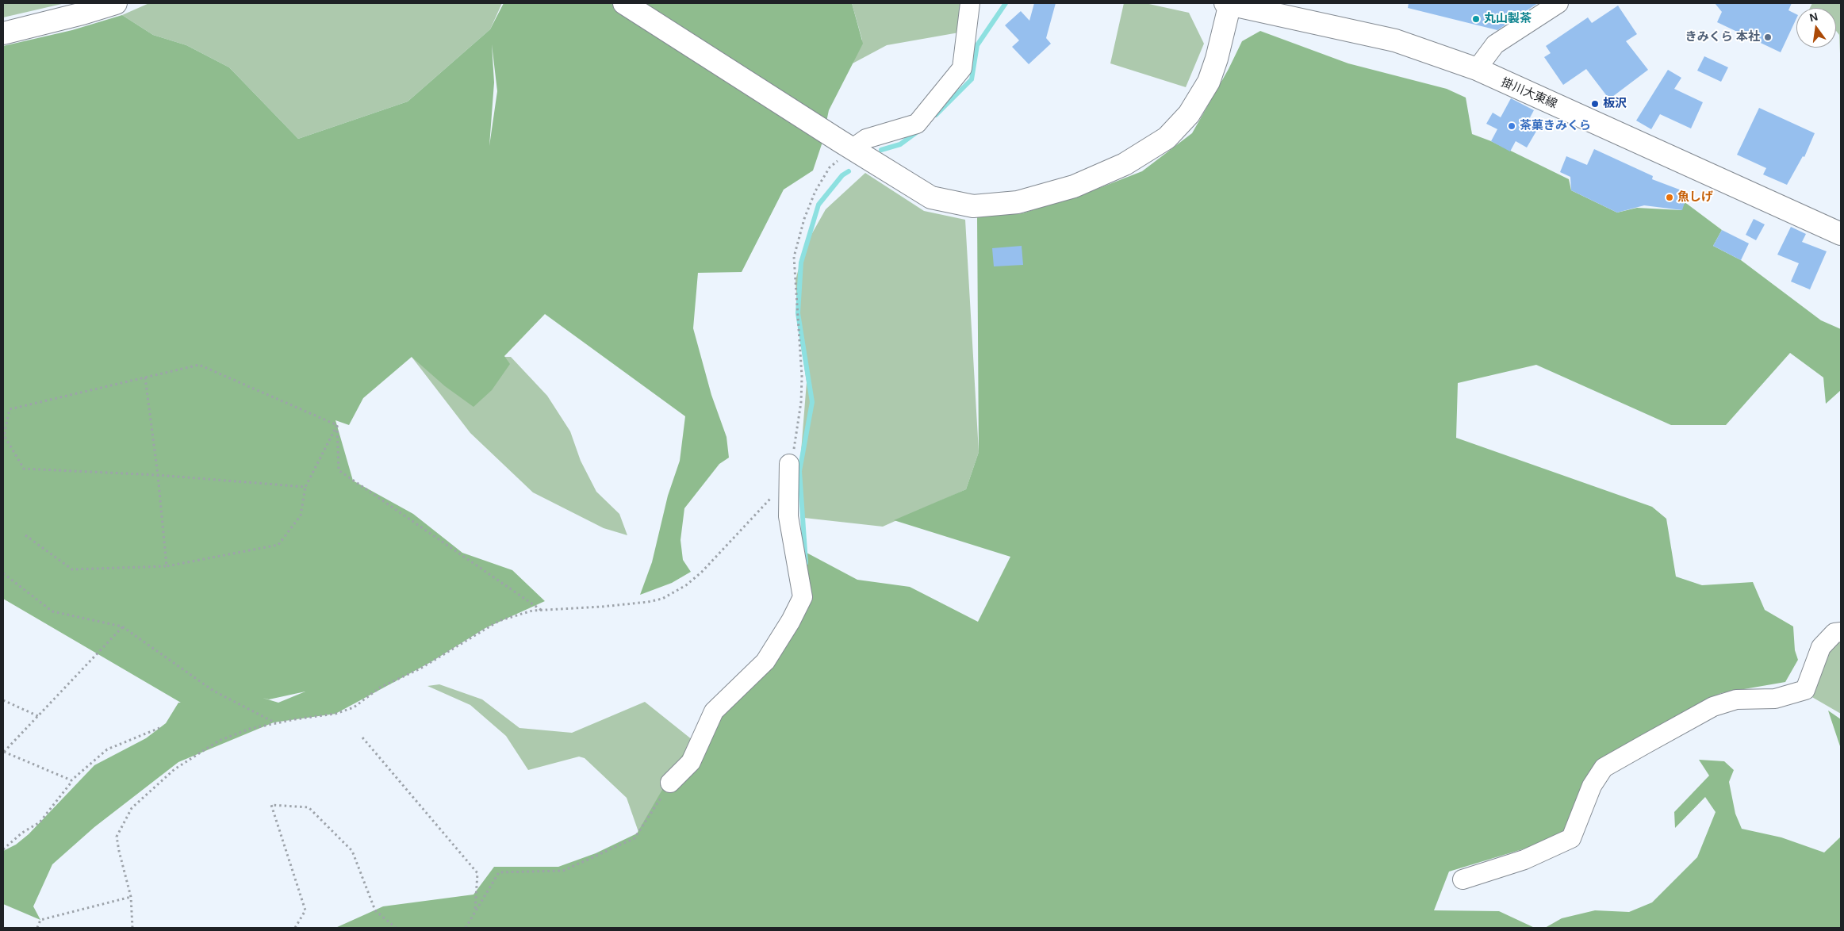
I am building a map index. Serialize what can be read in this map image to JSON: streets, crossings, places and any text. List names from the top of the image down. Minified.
{"streets":{"street":["掛川大東線"]},"places":["丸山製茶","きみくら 本社","板沢","茶菓きみくら","魚しげ"],"north":"top"}
